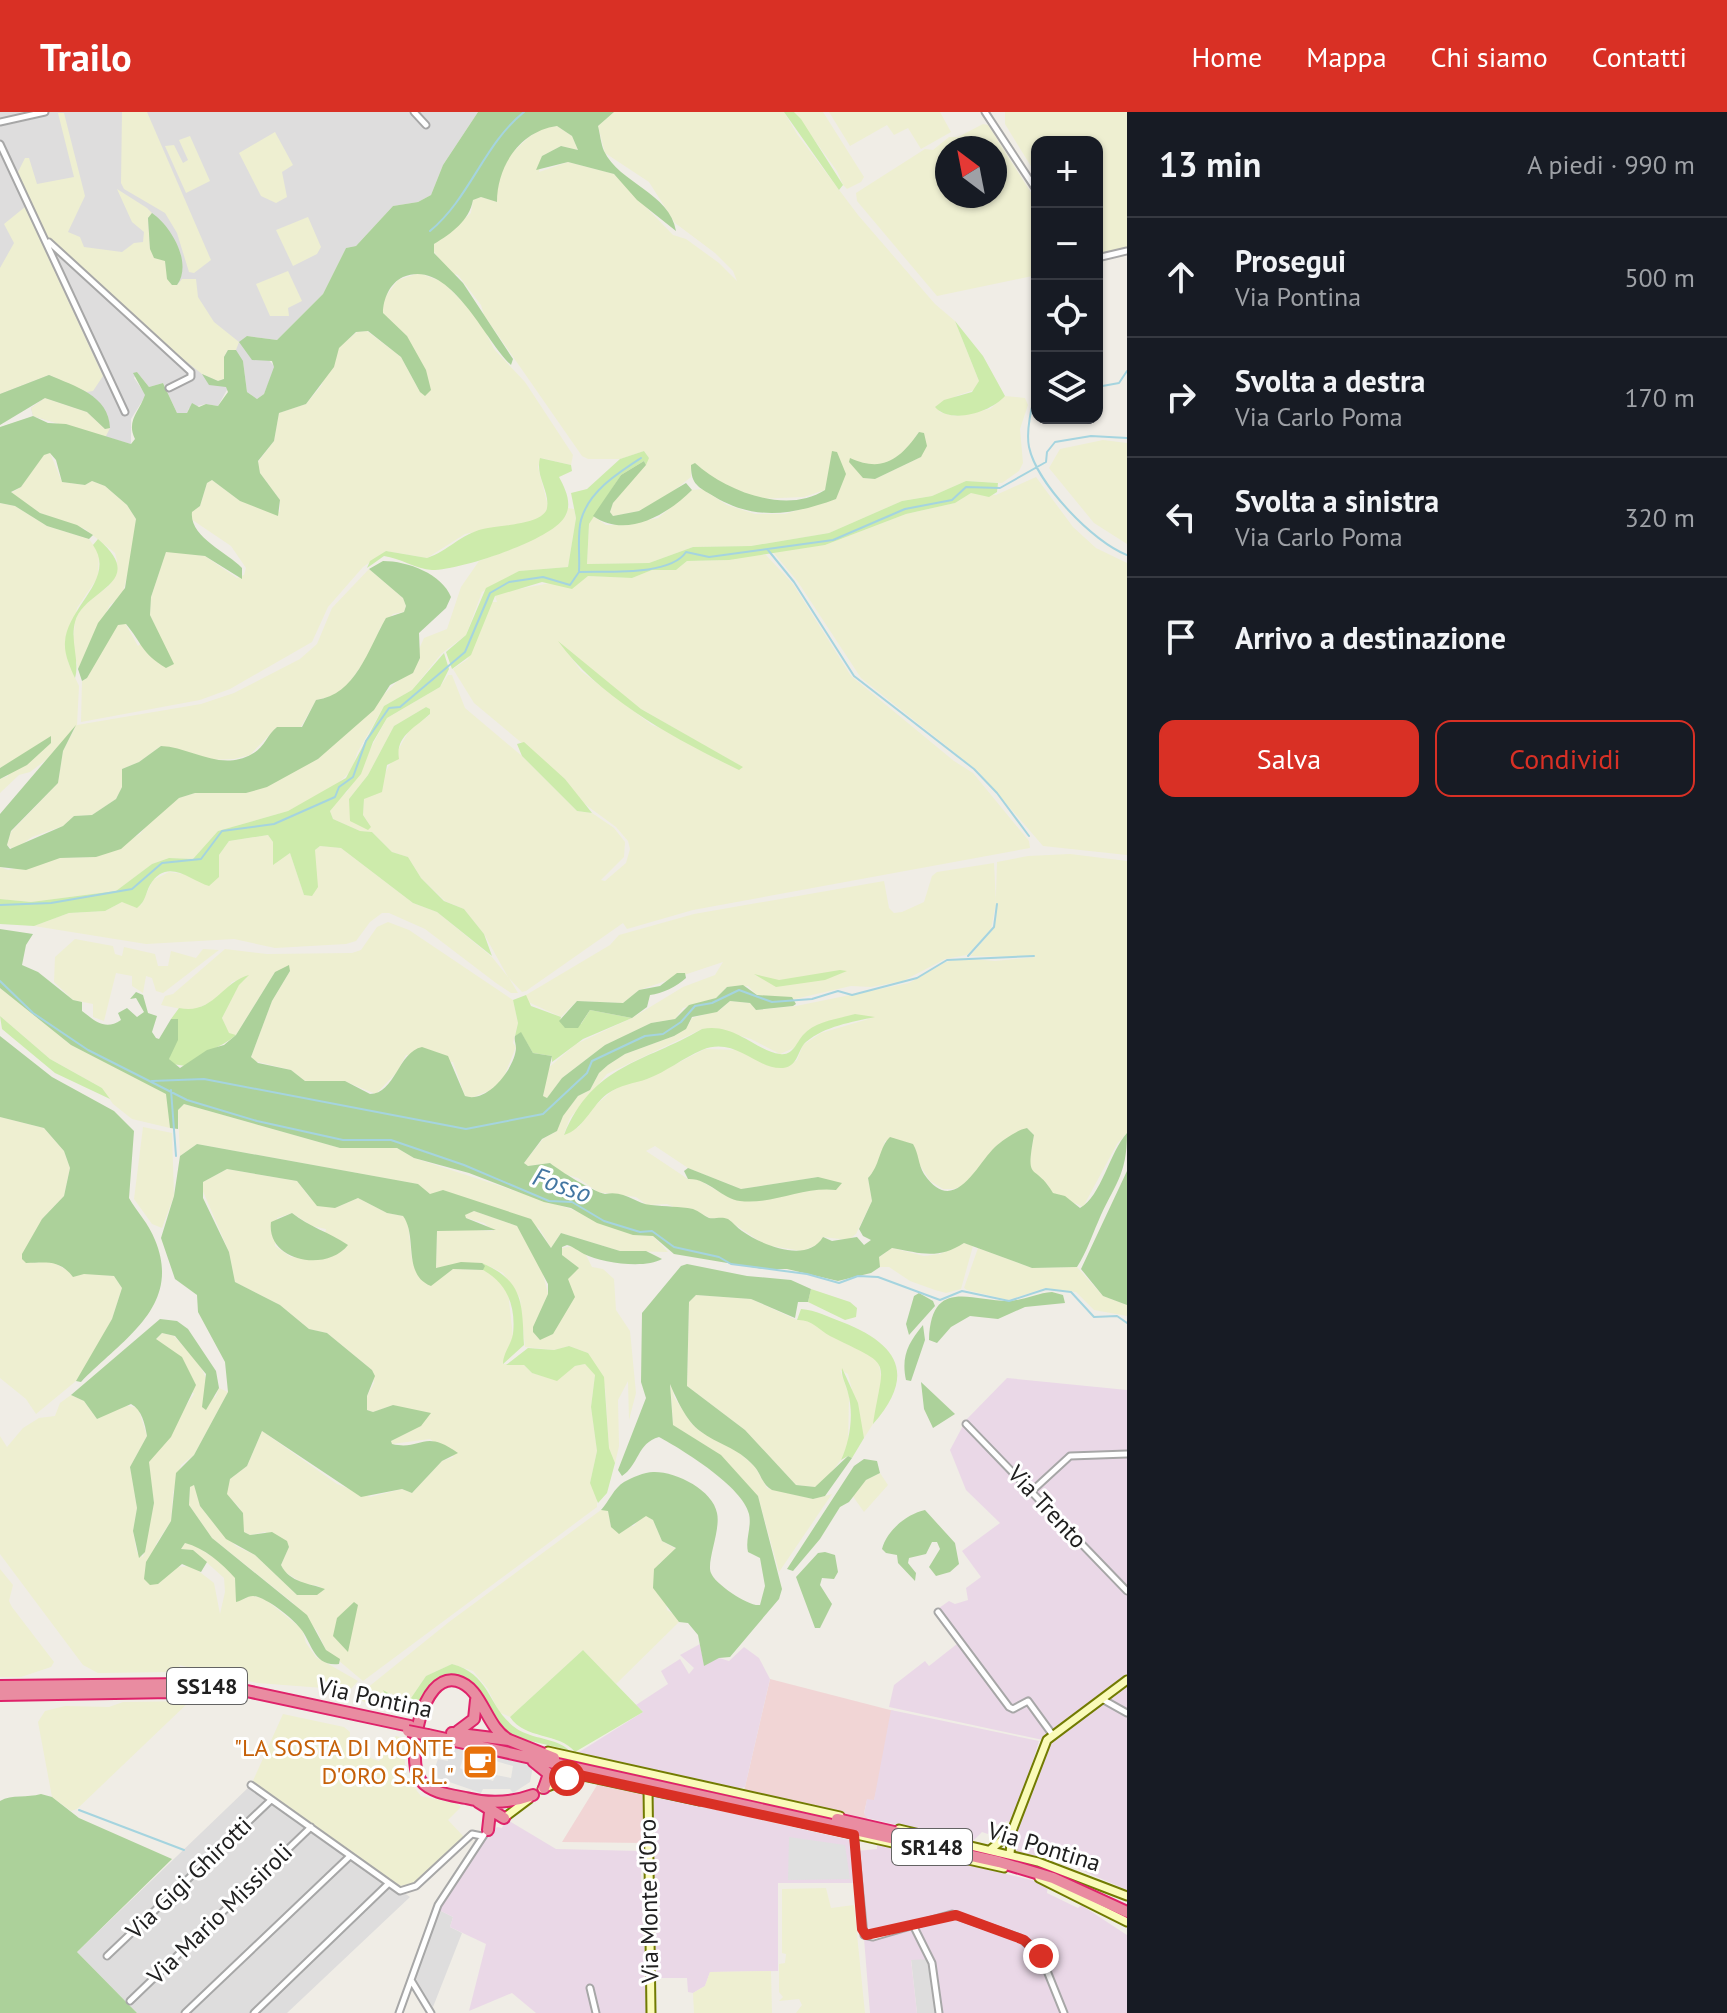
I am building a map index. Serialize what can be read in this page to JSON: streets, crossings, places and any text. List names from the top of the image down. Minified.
{"streets":{"highway":["SS148","Via Pontina","SR148"],"street":["Via Trento","Via Gigi Ghirotti","Via Monte d'Oro","Via Mario Missiroli"]},"crossings":[["Via Pontina","SR148"],["Via Pontina","Via Monte d'Oro"]],"water":["Fosso"],"places":{"cafe":["\"LA SOSTA DI MONTE D'ORO S.R.L.\""]},"north":"top left","page":{"header":"Trailo","nav":["Home","Mappa","Chi siamo","Contatti"],"heading":["13 min","A piedi · 990 m"],"map_buttons":["+","−"],"list":[["Prosegui","Via Pontina","500 m"],["Svolta a destra","Via Carlo Poma","170 m"],["Svolta a sinistra","Via Carlo Poma","320 m"],"Arrivo a destinazione"],"buttons":["Salva","Condividi"]}}
